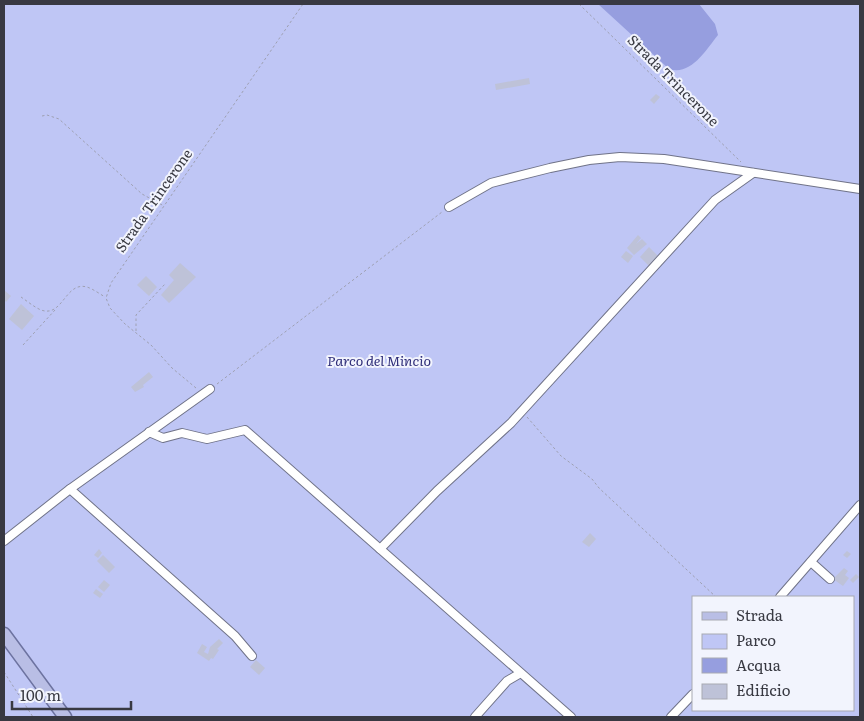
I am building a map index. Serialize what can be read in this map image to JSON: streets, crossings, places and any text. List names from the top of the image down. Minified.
{"streets":{"path":["Strada Trincerone"]},"parks":["Parco del Mincio"],"legend":["Strada","Parco","Acqua","Edificio"],"scale_bar":"100 m"}
